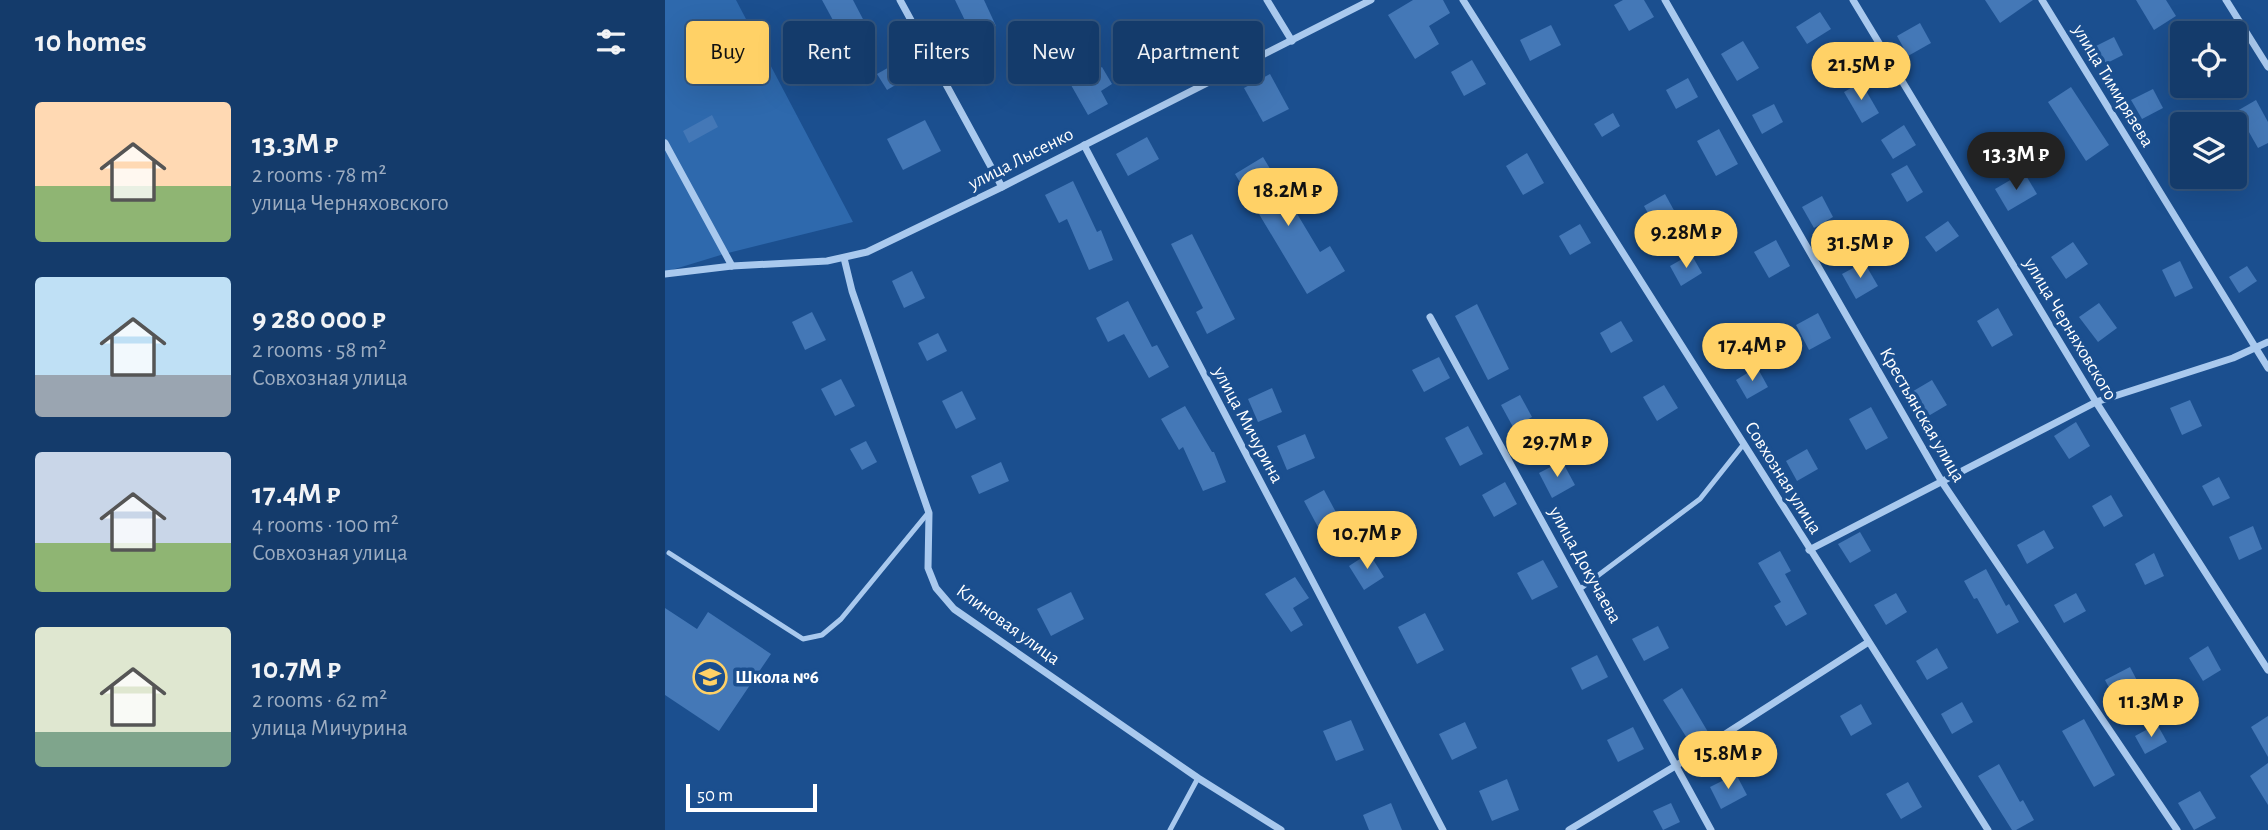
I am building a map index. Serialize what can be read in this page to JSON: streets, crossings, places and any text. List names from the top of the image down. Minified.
{"streets":{"street":["улица Тимирязева","улица Лысенко","улица Черняховского","Крестьянская улица","улица Мичурина","Совхозная улица","улица Докучаева","Клиновая улица"]},"crossings":[["улица Лысенко","улица Мичурина"],["улица Лысенко","Клиновая улица"]],"places":{"school or university":["Школа №6"]},"scale_bar":"50 m","page":{"heading":"10 homes","chip":["Buy","Rent","Filters","New","Apartment"],"price":["21.5M ₽","13.3M ₽","18.2M ₽","9.28M ₽","31.5M ₽","17.4M ₽","29.7M ₽","10.7M ₽","11.3M ₽","15.8M ₽"],"list":[{"name":"13.3M ₽","note":"2 rooms · 78 m² · улица Черняховского"},{"name":"9 280 000 ₽","note":"2 rooms · 58 m² · Совхозная улица"},{"name":"17.4M ₽","note":"4 rooms · 100 m² · Совхозная улица"},{"name":"10.7M ₽","note":"2 rooms · 62 m² · улица Мичурина"}],"scale":"50 m"}}
